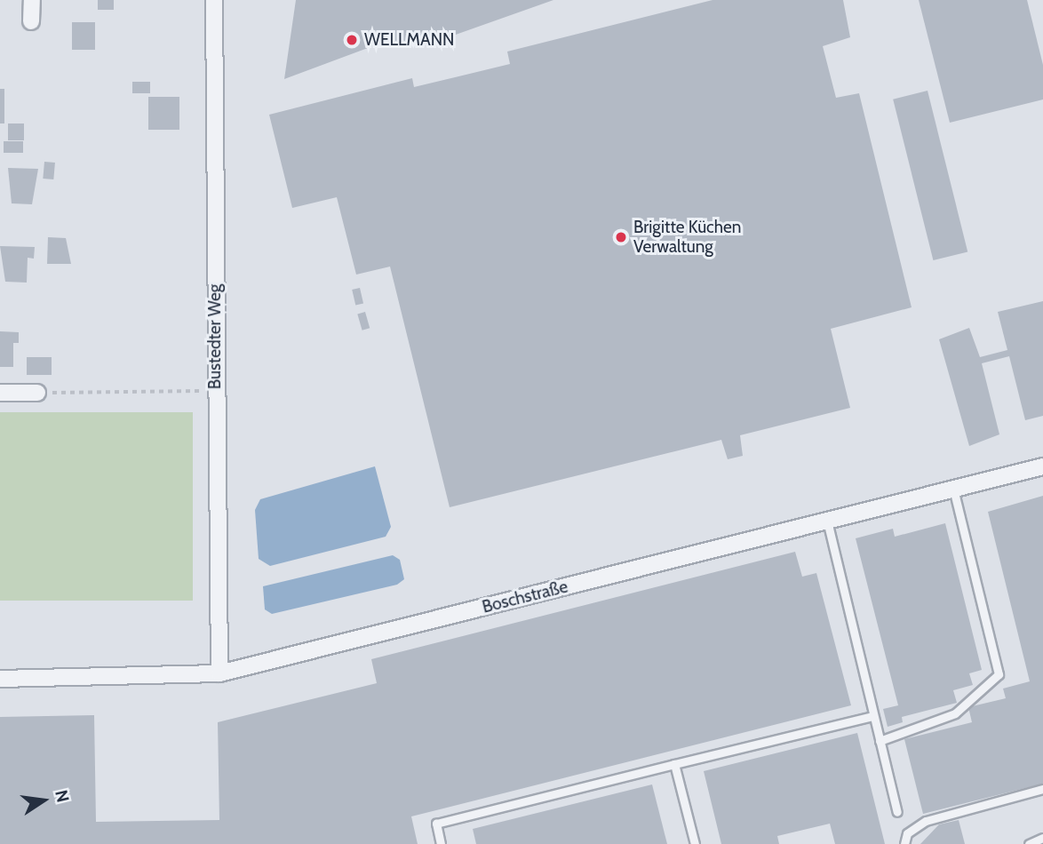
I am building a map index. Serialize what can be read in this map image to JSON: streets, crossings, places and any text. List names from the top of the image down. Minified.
{"streets":{"street":["Bustedter Weg","Boschstraße"]},"crossings":[["Bustedter Weg","Boschstraße"]],"places":["WELLMANN","Brigitte Küchen Verwaltung"],"north":"right"}
